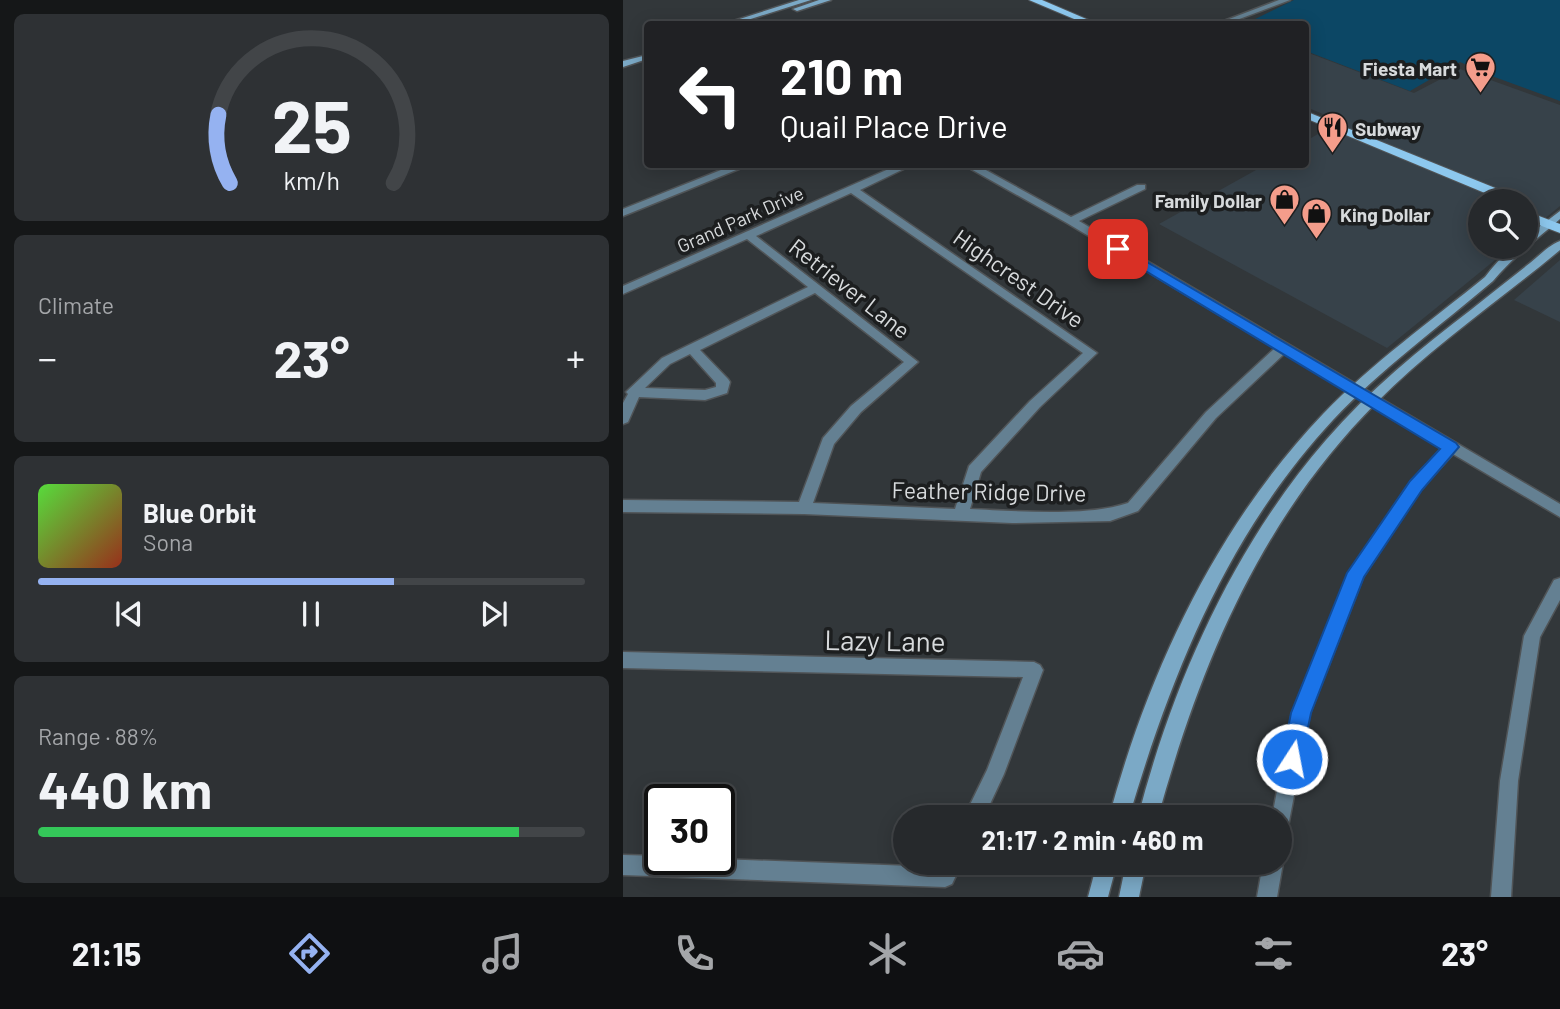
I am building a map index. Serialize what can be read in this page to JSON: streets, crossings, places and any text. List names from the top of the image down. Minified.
{"streets":{"street":["Grand Park Drive","Highcrest Drive","Retriever Lane","Feather Ridge Drive","Lazy Lane"]},"crossings":[["Grand Park Drive","Highcrest Drive"],["Grand Park Drive","Retriever Lane"],["Highcrest Drive","Feather Ridge Drive"],["Retriever Lane","Feather Ridge Drive"]],"places":{"supermarket":["Fiesta Mart"],"restaurant":["Subway"],"shop":["Family Dollar","King Dollar"]},"page":{"turn":["210 m","Quail Place Drive"],"tile":["Climate",["Range · 88%","440 km"]],"heat":["−","23°","+"],"song":["Blue Orbit","Sona"],"limit":"30","trip":"21:17 · 2 min · 460 m","tabs":["21:15","23°"],"gauge":["25","km/h"]}}
